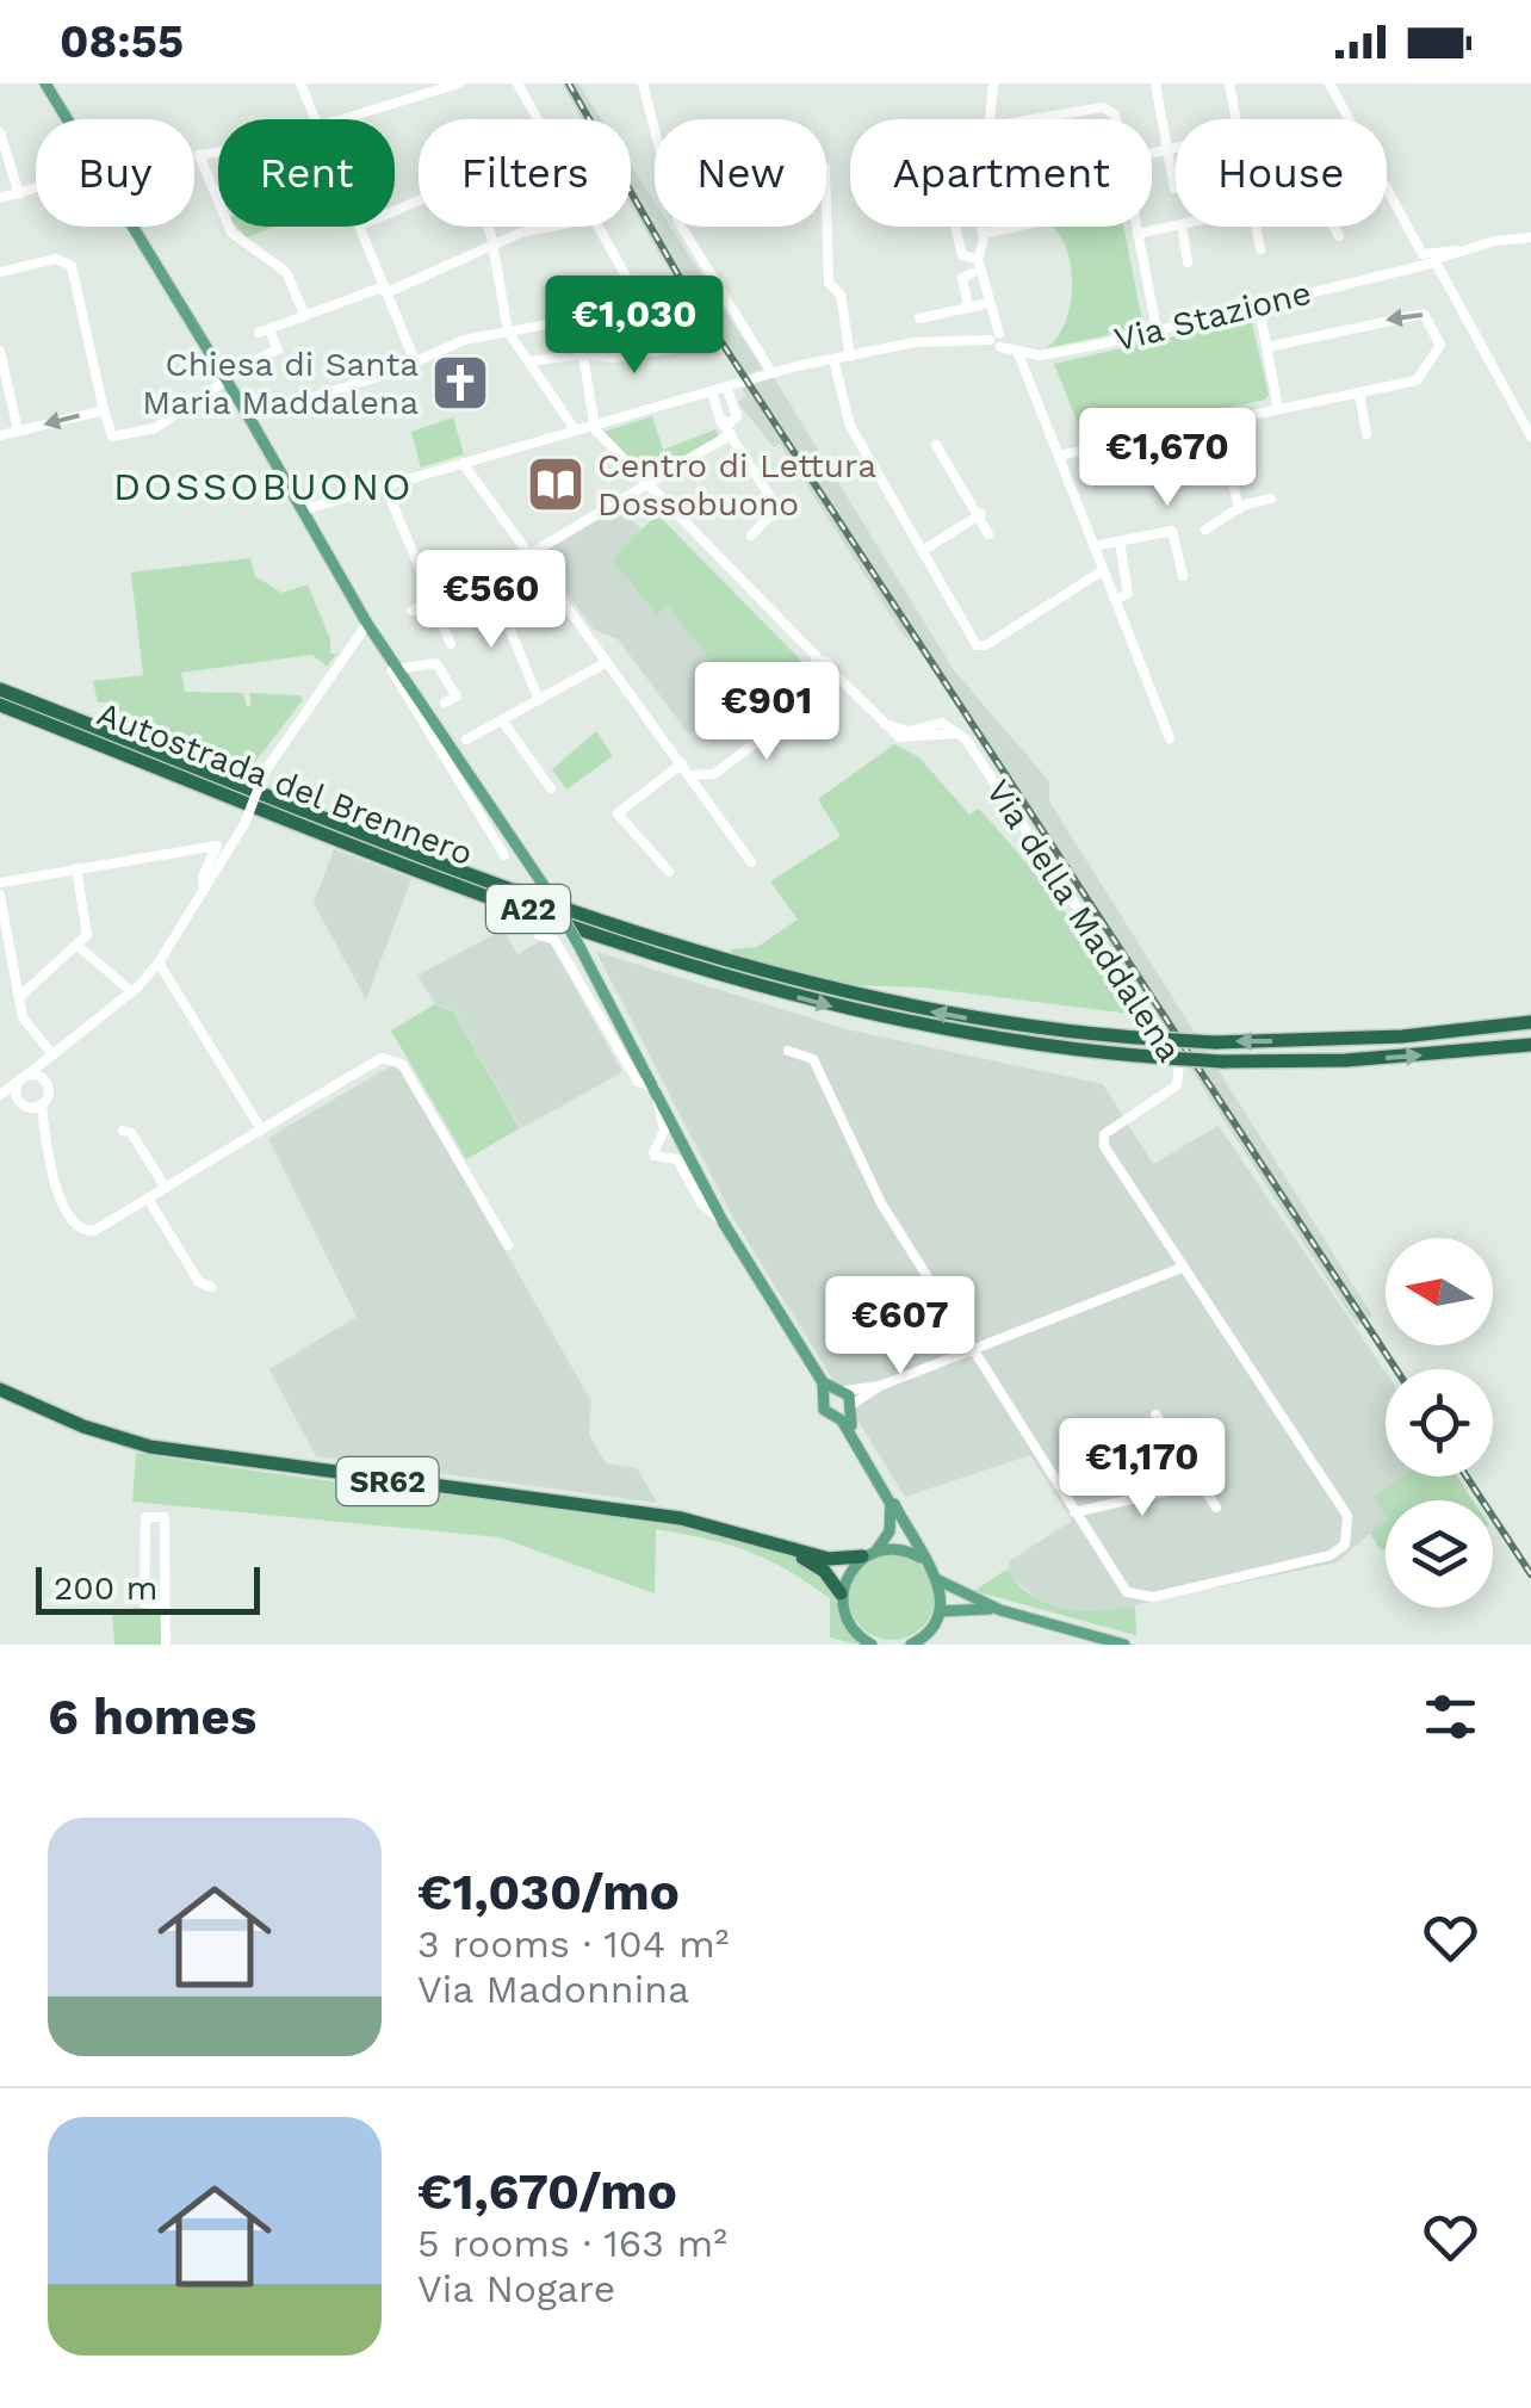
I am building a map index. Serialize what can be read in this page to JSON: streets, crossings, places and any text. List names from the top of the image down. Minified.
{"streets":{"highway":["Autostrada del Brennero","A22","SR62"],"street":["Via Stazione","Via della Maddalena"]},"districts":["DOSSOBUONO"],"places":{"church":["Chiesa di Santa Maria Maddalena"],"library":["Centro di Lettura Dossobuono"]},"scale_bar":"200 m","north":"left","page":{"status":"08:55","chip":["Buy","Rent","Filters","New","Apartment","House"],"price":["€1,030","€1,670","€560","€901","€607","€1,170"],"scale":"200 m","heading":"6 homes","list":[{"name":"€1,030/mo","note":"3 rooms · 104 m² · Via Madonnina"},{"name":"€1,670/mo","note":"5 rooms · 163 m² · Via Nogare"}]}}
